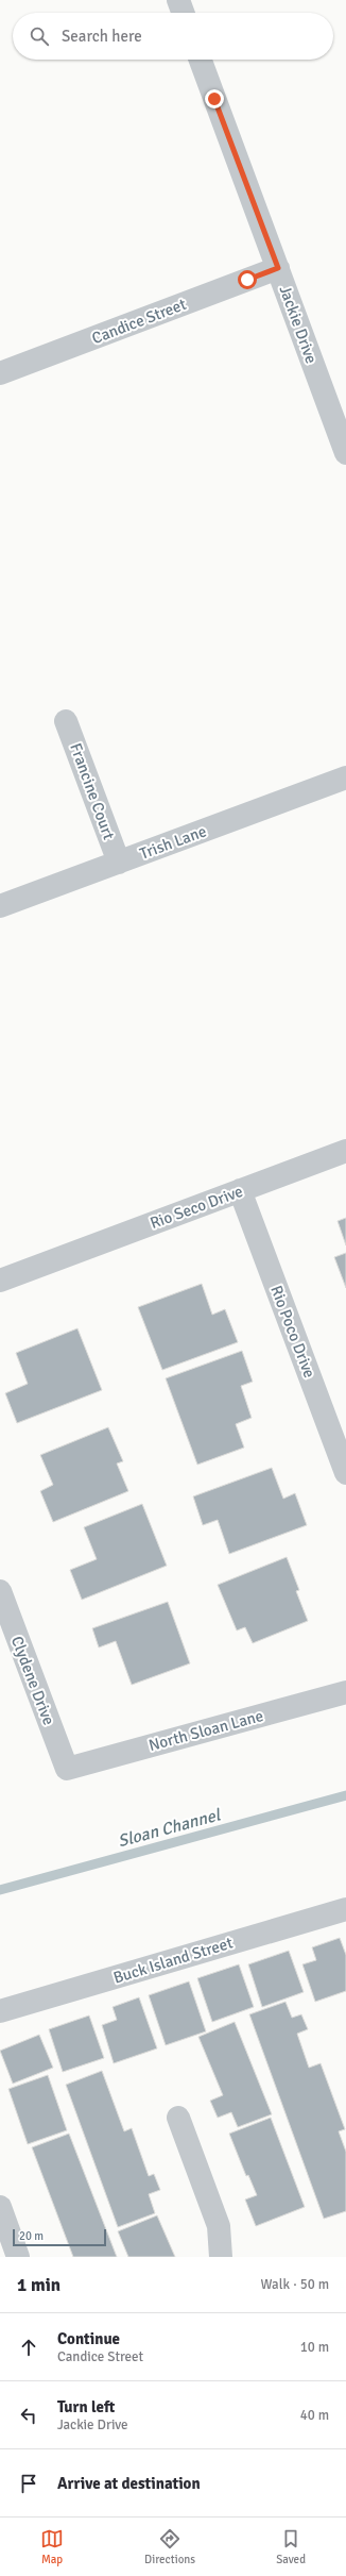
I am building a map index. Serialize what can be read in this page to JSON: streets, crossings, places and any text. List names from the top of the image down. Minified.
{"streets":{"street":["Candice Street","Jackie Drive","Francine Court","Trish Lane","Rio Seco Drive","Rio Poco Drive","Clydene Drive","North Sloan Lane","Buck Island Street"]},"crossings":[["Candice Street","Jackie Drive"],["Francine Court","Trish Lane"],["Rio Seco Drive","Rio Poco Drive"],["Clydene Drive","North Sloan Lane"]],"water":["Sloan Channel"],"scale_bar":"20 m","page":{"search":"Search here","scale":"20 m","heading":["1 min","Walk · 50 m"],"list":[["Continue","Candice Street","10 m"],["Turn left","Jackie Drive","40 m"],"Arrive at destination"],"nav":["Map","Directions","Saved"]}}
